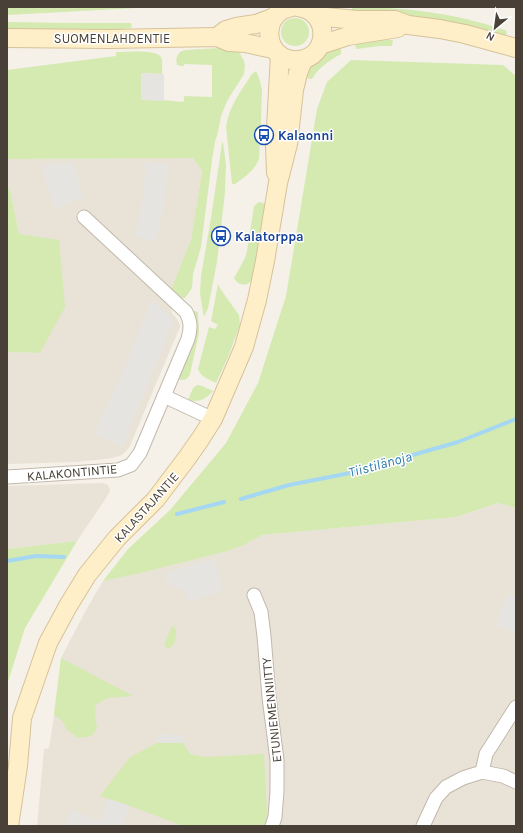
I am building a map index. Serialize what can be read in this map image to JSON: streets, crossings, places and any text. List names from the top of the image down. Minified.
{"streets":{"main road":["SUOMENLAHDENTIE","KALASTAJANTIE"],"street":["KALAKONTINTIE","ETUNIEMENNIITTY"]},"crossings":[["SUOMENLAHDENTIE","KALASTAJANTIE"]],"water":["Tiistilänoja"],"places":{"bus stop":["Kalaonni","Kalatorppa"]},"north":"bottom left"}
